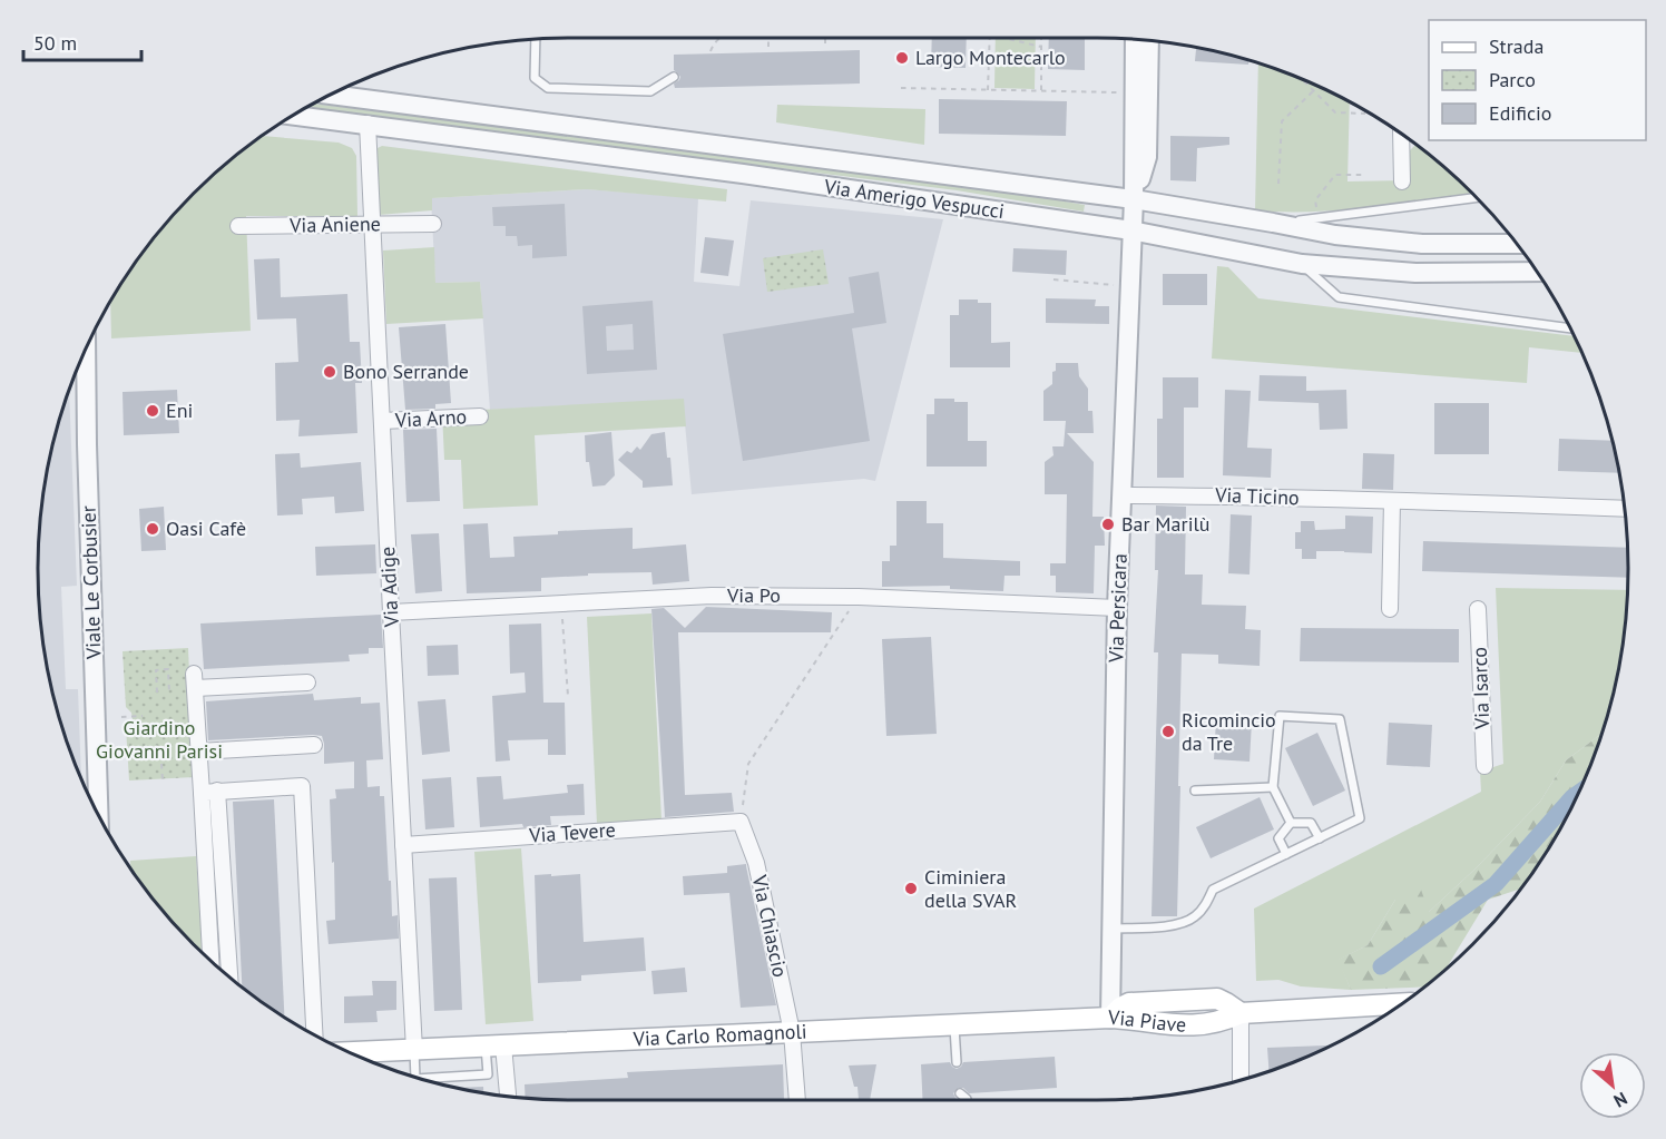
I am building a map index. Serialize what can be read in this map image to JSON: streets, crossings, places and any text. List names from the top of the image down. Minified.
{"streets":{"main road":["Via Piave","Via Carlo Romagnoli"],"street":["Via Amerigo Vespucci","Via Aniene","Via Arno","Via Ticino","Viale Le Corbusier","Via Adige","Via Po","Via Persicara","Via Isarco","Via Tevere","Via Chiascio"]},"crossings":[["Via Amerigo Vespucci","Via Adige"],["Via Amerigo Vespucci","Via Persicara"],["Via Aniene","Via Adige"],["Via Arno","Via Adige"],["Via Ticino","Via Persicara"],["Via Adige","Via Po"],["Via Adige","Via Tevere"],["Via Adige","Via Carlo Romagnoli"],["Via Po","Via Persicara"],["Via Persicara","Via Piave"],["Via Persicara","Via Carlo Romagnoli"],["Via Tevere","Via Chiascio"],["Via Chiascio","Via Carlo Romagnoli"],["Via Piave","Via Carlo Romagnoli"]],"parks":["Giardino Giovanni Parisi"],"places":["Largo Montecarlo","Bono Serrande","Eni","Bar Marilù","Oasi Cafè","Ricomincio da Tre","Ciminiera della SVAR"],"legend":["Strada","Parco","Edificio"],"scale_bar":"50 m","north":"bottom right"}
